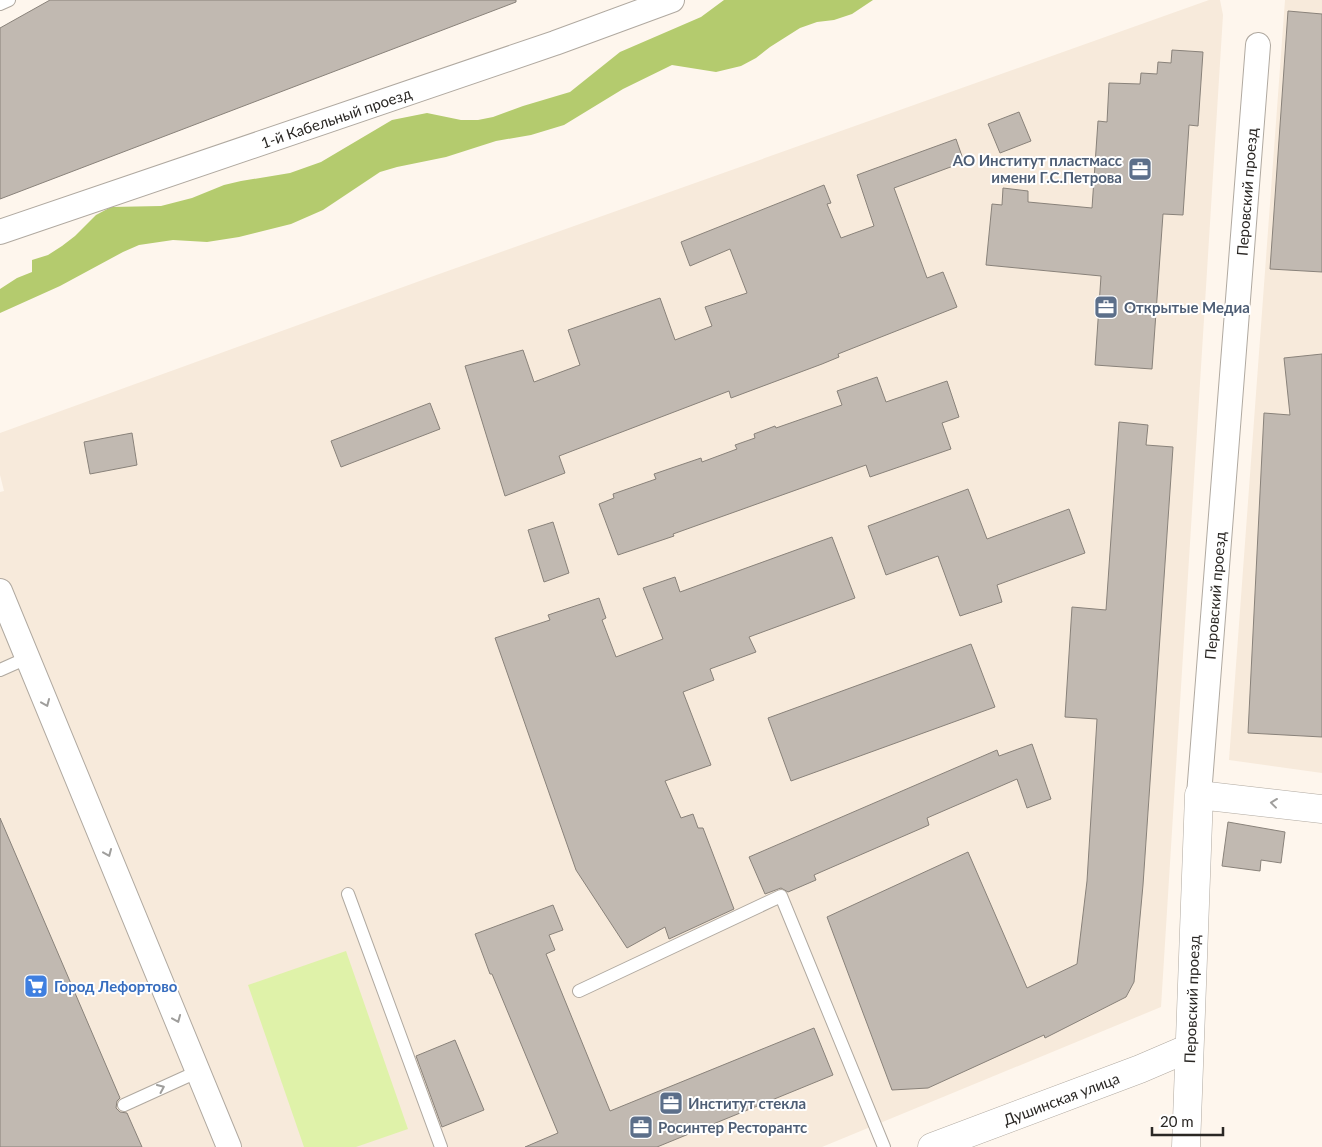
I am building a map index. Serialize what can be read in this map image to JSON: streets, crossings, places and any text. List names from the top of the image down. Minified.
{"streets":{"street":["1-й Кабельный проезд","Перовский проезд","Душинская улица"]},"crossings":[["Перовский проезд","Душинская улица"]],"places":{"office":["АО Институт пластмасс имени Г.С.Петрова","Открытые Медиа","Институт стекла","Росинтер Ресторантс"],"supermarket":["Город Лефортово"]},"scale_bar":"20 m"}
